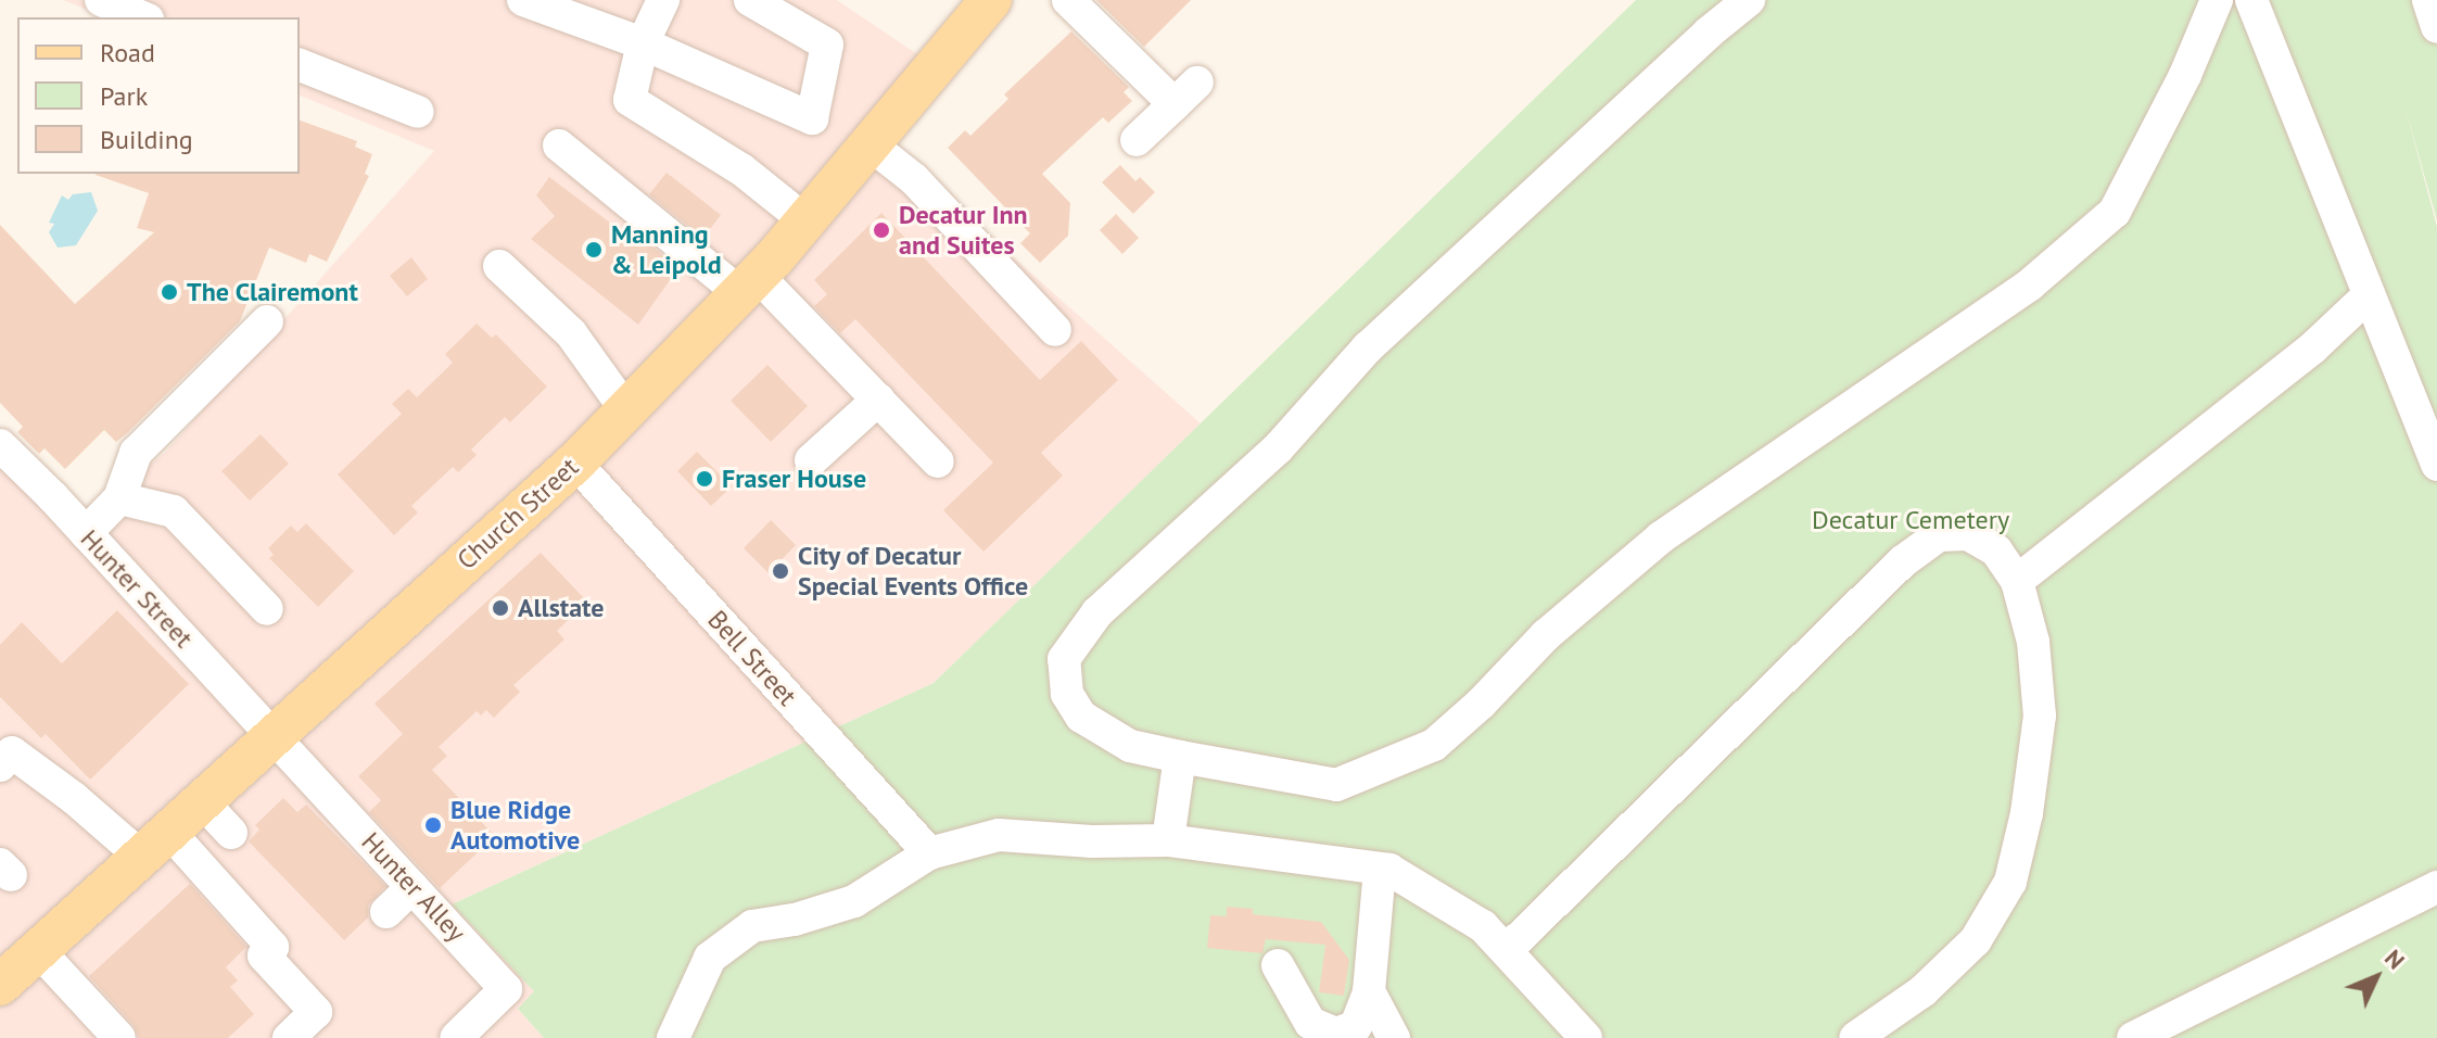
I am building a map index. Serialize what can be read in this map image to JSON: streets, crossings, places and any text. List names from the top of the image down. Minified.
{"streets":{"main road":["Church Street"],"street":["Hunter Street","Bell Street","Hunter Alley"]},"crossings":[["Church Street","Hunter Street"],["Church Street","Bell Street"],["Church Street","Hunter Alley"],["Hunter Street","Hunter Alley"]],"parks":["Decatur Cemetery"],"places":["Decatur Inn and Suites","Manning & Leipold","The Clairemont","Fraser House","City of Decatur Special Events Office","Allstate","Blue Ridge Automotive"],"legend":["Road","Park","Building"],"north":"top right"}
